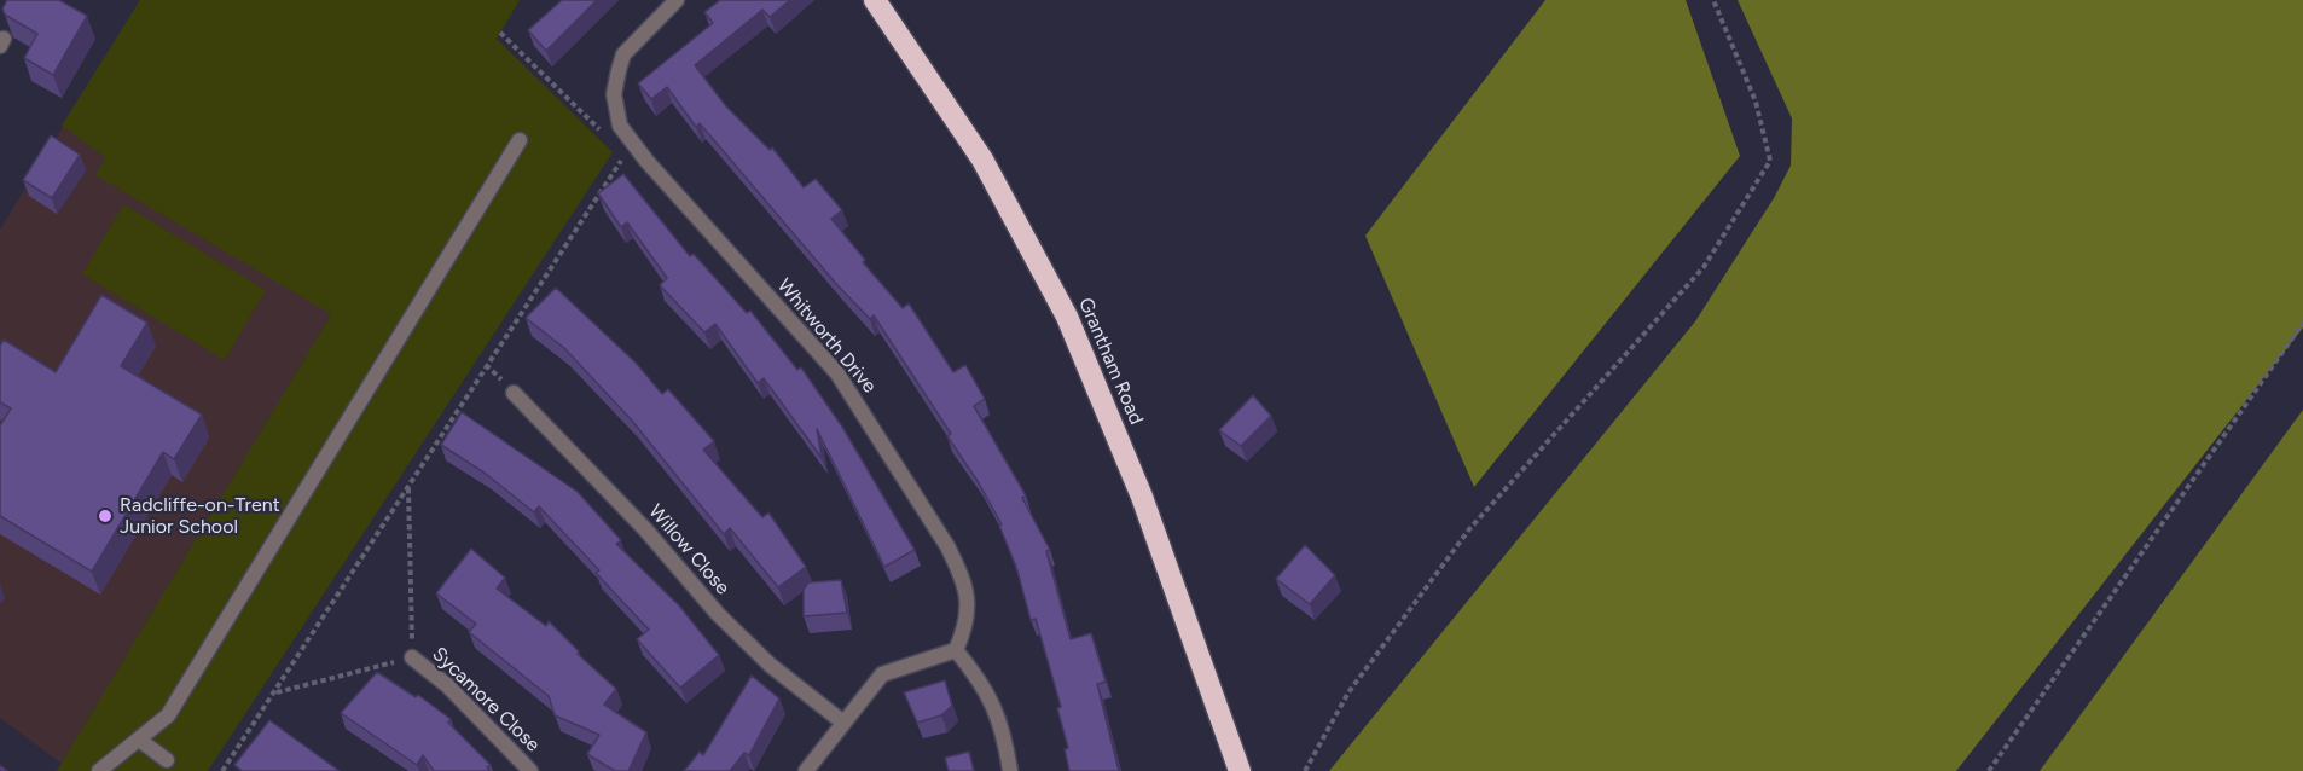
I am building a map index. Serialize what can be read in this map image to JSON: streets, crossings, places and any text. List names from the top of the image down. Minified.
{"streets":{"highway":["Grantham Road"],"street":["Whitworth Drive","Willow Close","Sycamore Close"]},"places":["Radcliffe-on-Trent Junior School"]}
